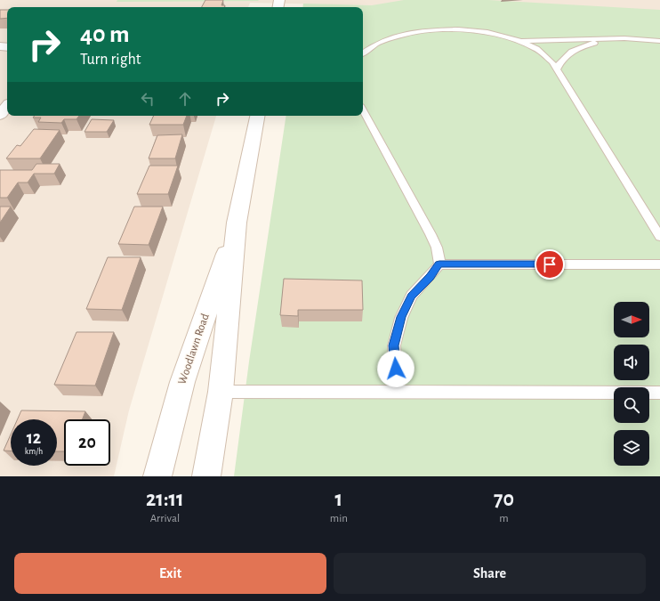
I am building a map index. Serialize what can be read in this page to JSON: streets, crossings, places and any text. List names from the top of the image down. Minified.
{"streets":{"main road":["Woodlawn Road"]},"north":"right","page":{"turn":["40 m","Turn right"],"speed":"12 km/h","limit":"20","eta":["21:11","Arrival","1","min","70","m"],"buttons":["Exit","Share"]}}
